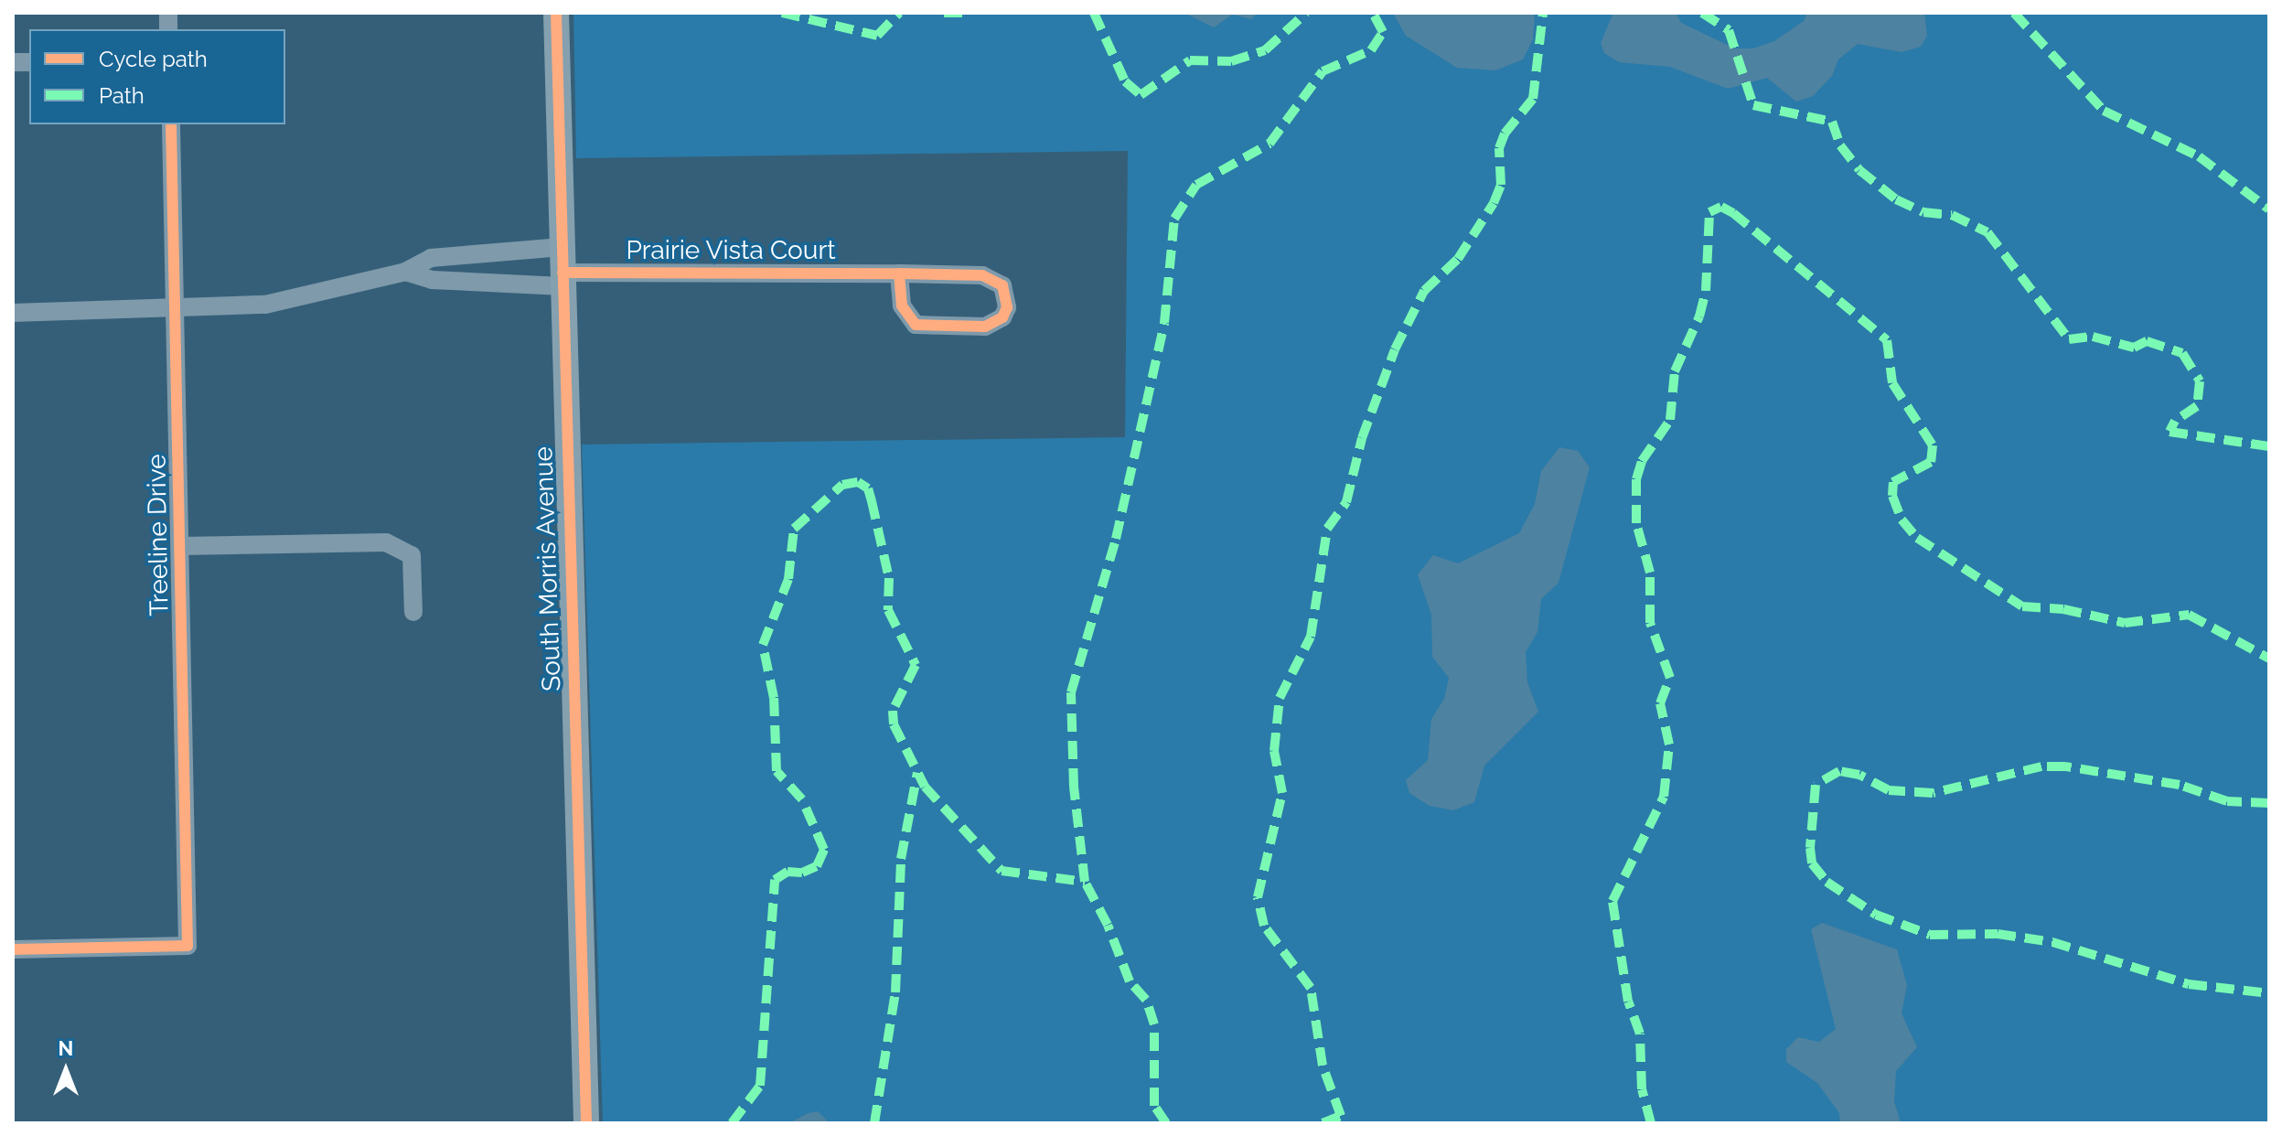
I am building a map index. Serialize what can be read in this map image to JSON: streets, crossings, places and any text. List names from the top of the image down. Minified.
{"streets":{"street":["Prairie Vista Court","Treeline Drive","South Morris Avenue"]},"crossings":[["Prairie Vista Court","South Morris Avenue"]],"legend":["Cycle path","Path"],"north":"top"}
